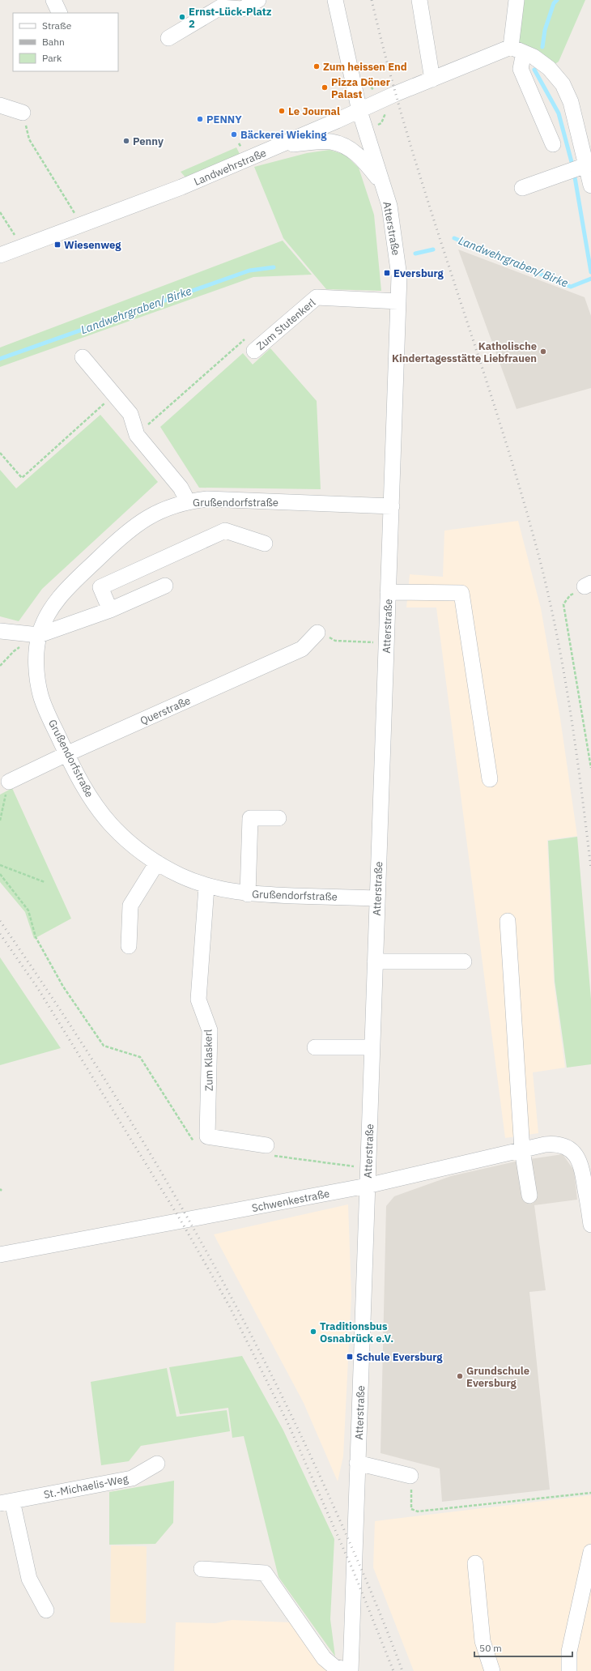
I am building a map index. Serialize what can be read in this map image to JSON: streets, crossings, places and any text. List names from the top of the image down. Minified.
{"streets":{"street":["Landwehrstraße","Atterstraße","Zum Stutenkerl","Grußendorfstraße","Querstraße","Zum Klaskerl","Schwenkestraße","St.-Michaelis-Weg"]},"crossings":[["Landwehrstraße","Atterstraße"],["Atterstraße","Zum Stutenkerl"],["Atterstraße","Grußendorfstraße"],["Atterstraße","Schwenkestraße"],["Grußendorfstraße","Querstraße"],["Grußendorfstraße","Zum Klaskerl"]],"water":["Landwehrgraben/ Birke"],"places":{"other":["Ernst-Lück-Platz 2","Zum heissen End","Pizza Döner Palast","Le Journal","PENNY","Bäckerei Wieking","Penny","Katholische Kindertagesstätte Liebfrauen","Traditionsbus Osnabrück e.V.","Grundschule Eversburg"],"transit":["Wiesenweg","Eversburg","Schule Eversburg"]},"legend":["Straße","Bahn","Park"],"scale_bar":"50 m"}
